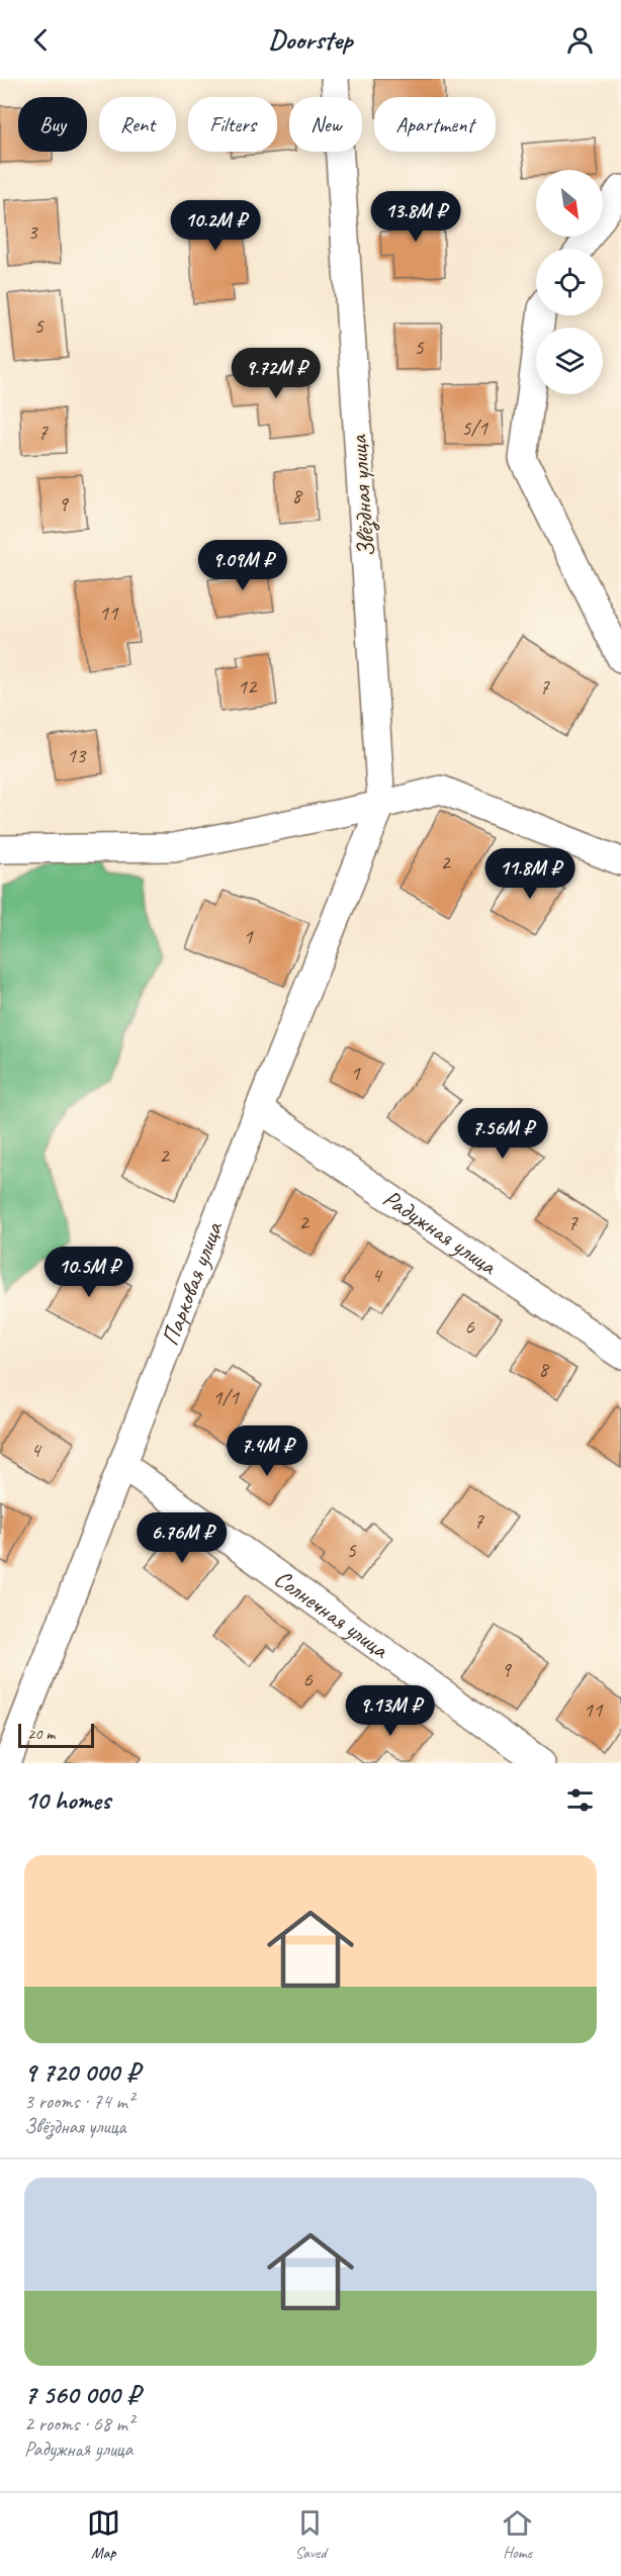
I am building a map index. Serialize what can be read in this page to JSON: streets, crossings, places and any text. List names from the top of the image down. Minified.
{"streets":{"street":["Звёздная улица","Радужная улица","Парковая улица","Солнечная улица"]},"crossings":[["Звёздная улица","Парковая улица"],["Радужная улица","Парковая улица"],["Парковая улица","Солнечная улица"]],"house_numbers":["3","5","5","5/1","7","8","9","11","12","7","13","2","1","1","2","2","7","4","6","8","1/1","4","7","5","9","6","11"],"scale_bar":"20 m","north":"bottom right","page":{"header":"Doorstep","chip":["Buy","Rent","Filters","New","Apartment"],"price":["13.8M ₽","10.2M ₽","9.72M ₽","9.09M ₽","11.8M ₽","7.56M ₽","10.5M ₽","7.4M ₽","6.76M ₽","9.13M ₽"],"scale":"20 m","heading":"10 homes","list":[{"name":"9 720 000 ₽","note":"3 rooms · 74 m² · Звёздная улица"},{"name":"7 560 000 ₽","note":"2 rooms · 68 m² · Радужная улица"}],"tabs":["Map","Saved","Home"]}}
